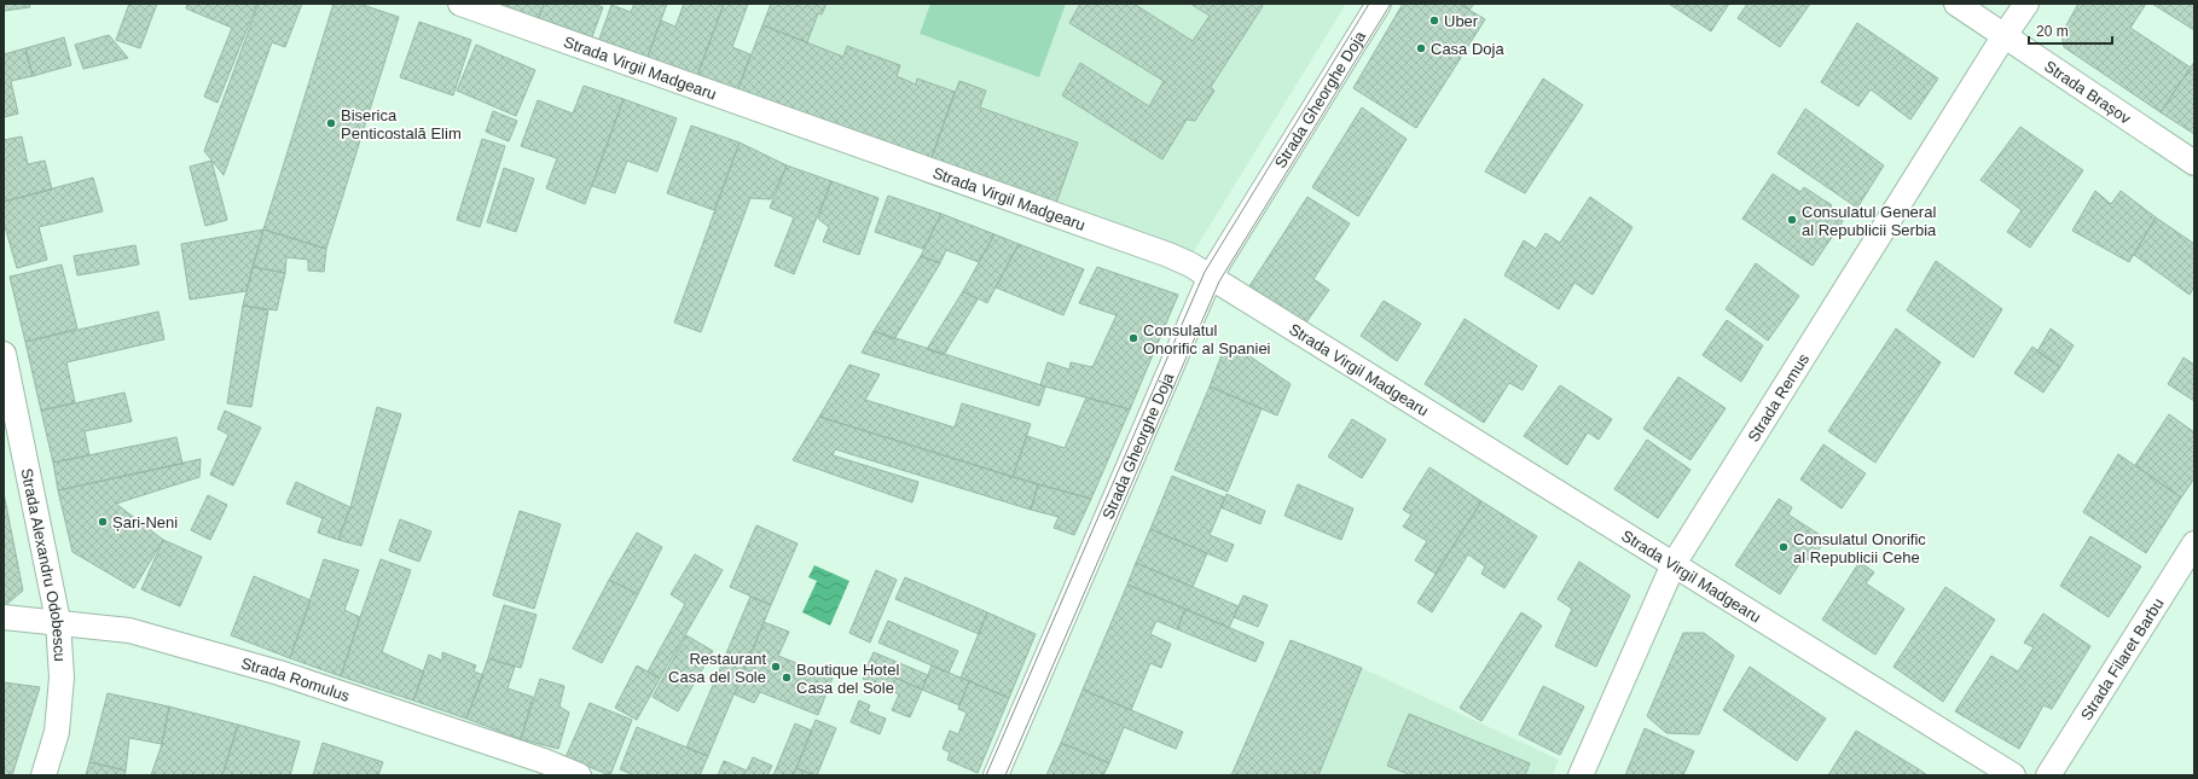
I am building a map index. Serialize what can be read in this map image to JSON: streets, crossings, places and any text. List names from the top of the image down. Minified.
{"streets":{"street":["Strada Virgil Madgearu","Strada Brașov","Strada Gheorghe Doja","Strada Remus","Strada Alexandru Odobescu","Strada Filaret Barbu","Strada Romulus"]},"crossings":[["Strada Virgil Madgearu","Strada Gheorghe Doja"],["Strada Virgil Madgearu","Strada Remus"],["Strada Brașov","Strada Remus"],["Strada Alexandru Odobescu","Strada Romulus"]],"places":["Uber","Casa Doja","Biserica Penticostală Elim","Consulatul General al Republicii Serbia","Consulatul Onorific al Spaniei","Șari-Neni","Consulatul Onorific al Republicii Cehe","Restaurant Casa del Sole","Boutique Hotel Casa del Sole"],"scale_bar":"20 m"}
